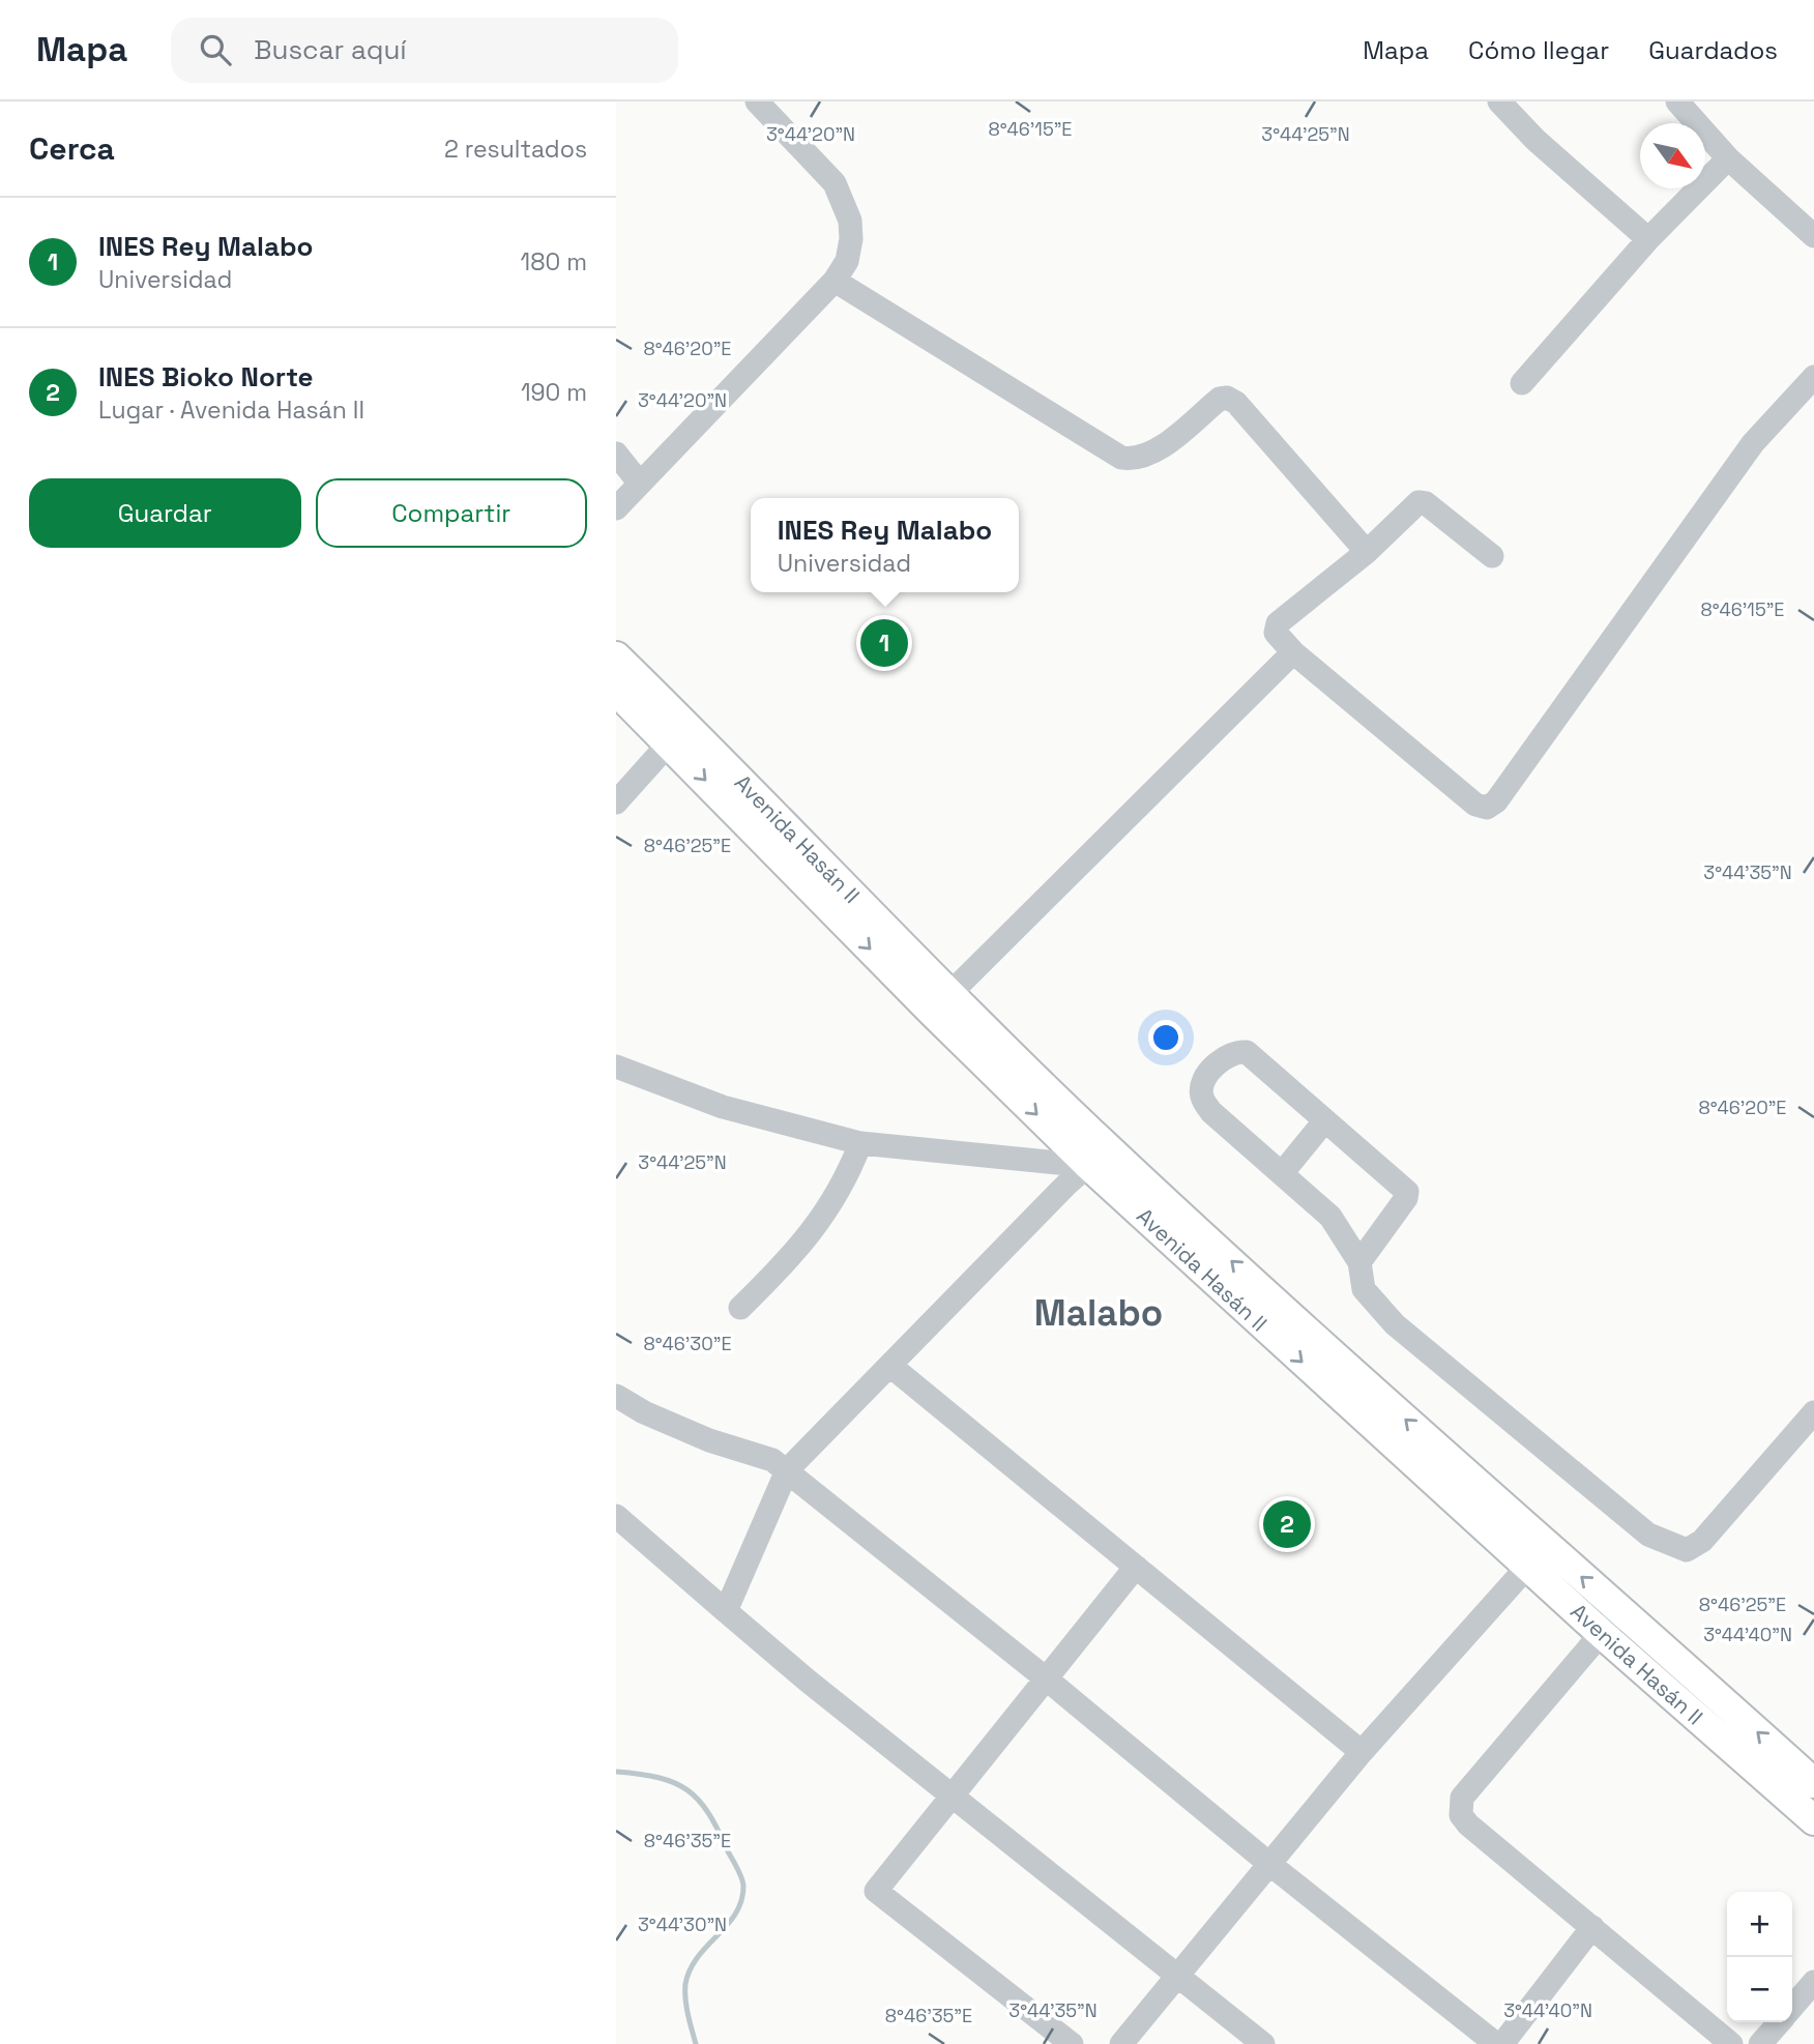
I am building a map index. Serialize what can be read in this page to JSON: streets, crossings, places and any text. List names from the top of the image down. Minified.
{"streets":{"main road":["Avenida Hasán II"]},"districts":["Malabo"],"north":"bottom right","page":{"header":"Mapa","search":"Buscar aquí","nav":["Mapa","Cómo llegar","Guardados"],"heading":["Cerca","2 resultados"],"list":[{"mark":"1","name":"INES Rey Malabo","note":"Universidad","value":"180 m"},{"mark":"2","name":"INES Bioko Norte","note":"Lugar · Avenida Hasán II","value":"190 m"}],"buttons":["Guardar","Compartir"],"popup":["INES Rey Malabo","Universidad"],"pins":["1","2"],"map_buttons":["+","−"]},"coordinates":["8°46'15\"E","3°44'25\"N","3°44'20\"N","8°46'20\"E","8°46'25\"E","3°44'35\"N","8°46'30\"E","3°44'40\"N","8°46'35\"E","3°44'30\"N"]}
